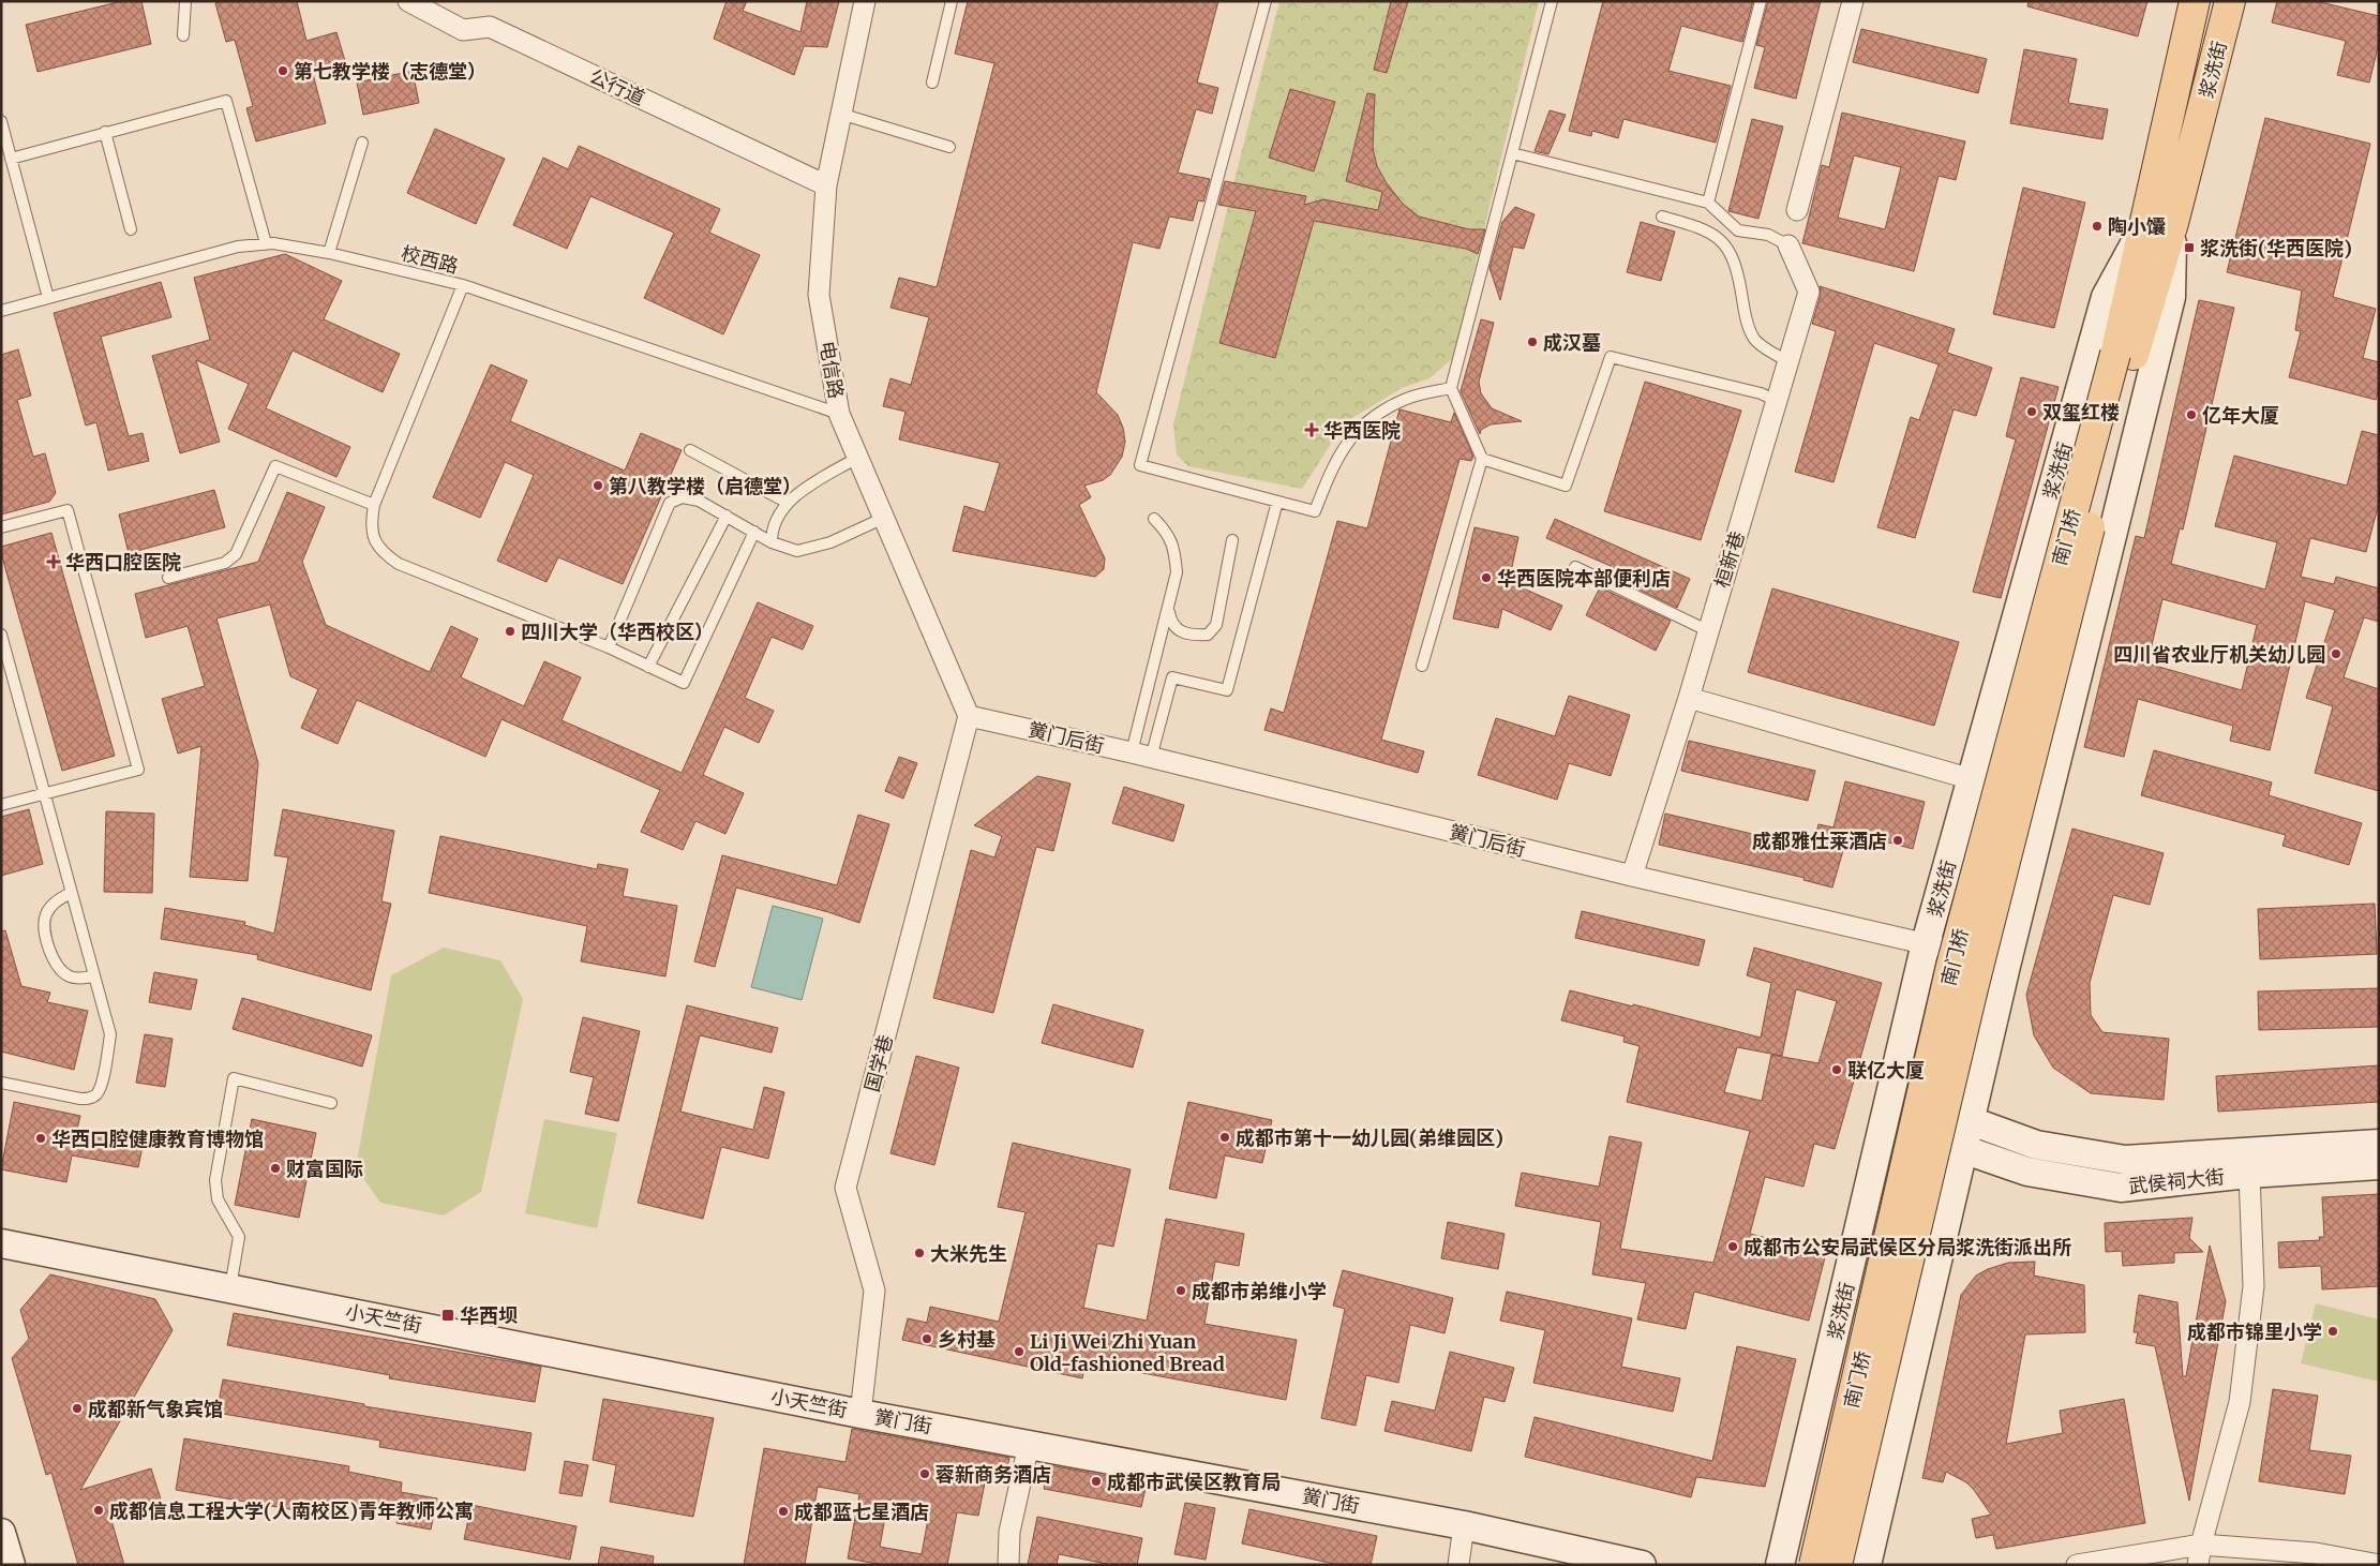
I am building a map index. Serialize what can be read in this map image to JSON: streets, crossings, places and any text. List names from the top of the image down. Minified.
{"streets":{"main road":["浆洗街","南门桥","武侯祠大街","小天竺街","黉门街"],"street":["公行道","电信路","桓新巷","黉门后街","国学巷"],"lane":["校西路"]},"crossings":[["浆洗街","南门桥"],["浆洗街","黉门后街"],["浆洗街","武侯祠大街"],["公行道","电信路"],["校西路","电信路"],["电信路","黉门后街"],["电信路","国学巷"],["桓新巷","黉门后街"],["黉门后街","国学巷"],["国学巷","小天竺街"],["国学巷","黉门街"],["小天竺街","黉门街"]],"places":{"other":["第七教学楼（志德堂）","陶小馕","成汉墓","双玺红楼","亿年大厦","第八教学楼（启德堂）","华西医院本部便利店","四川大学（华西校区）","四川省农业厅机关幼儿园","成都雅仕莱酒店","联亿大厦","成都市第十一幼儿园(弟维园区)","华西口腔健康教育博物馆","财富国际","成都市公安局武侯区分局浆洗街派出所","大米先生","成都市弟维小学","成都市锦里小学","乡村基","Li Ji Wei Zhi Yuan Old-fashioned Bread","成都新气象宾馆","蓉新商务酒店","成都市武侯区教育局","成都信息工程大学(人南校区)青年教师公寓","成都蓝七星酒店"],"transit":["浆洗街(华西医院)","华西坝"],"health":["华西医院","华西口腔医院"]}}
